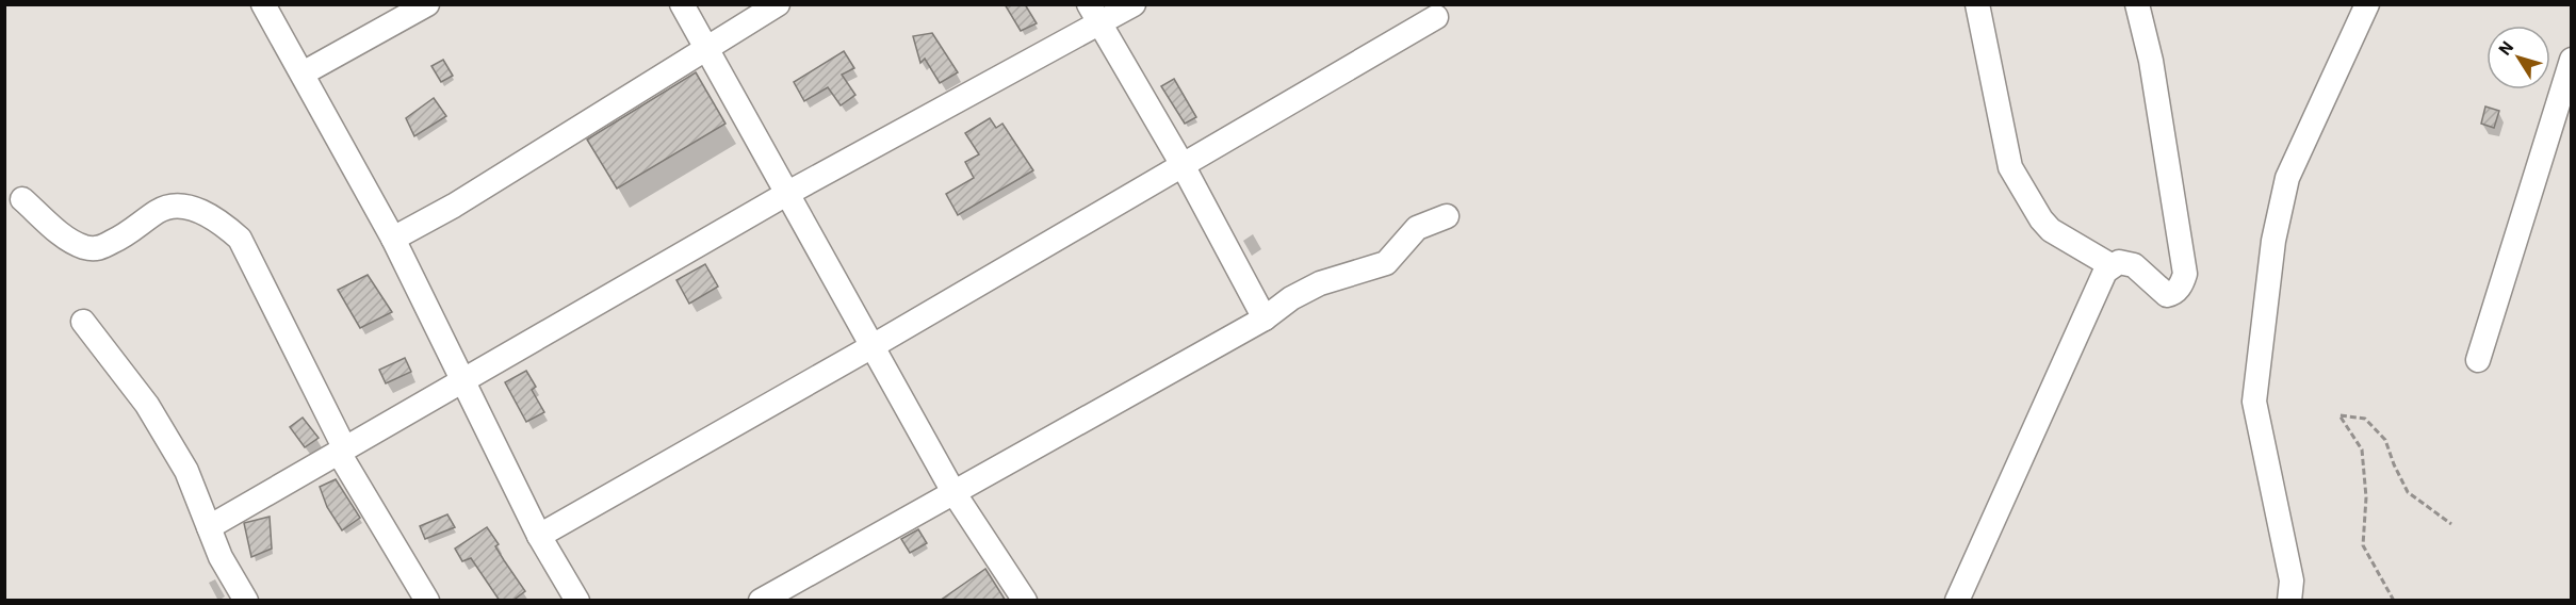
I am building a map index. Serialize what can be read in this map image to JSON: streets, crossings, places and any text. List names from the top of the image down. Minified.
{"north":"top left"}
